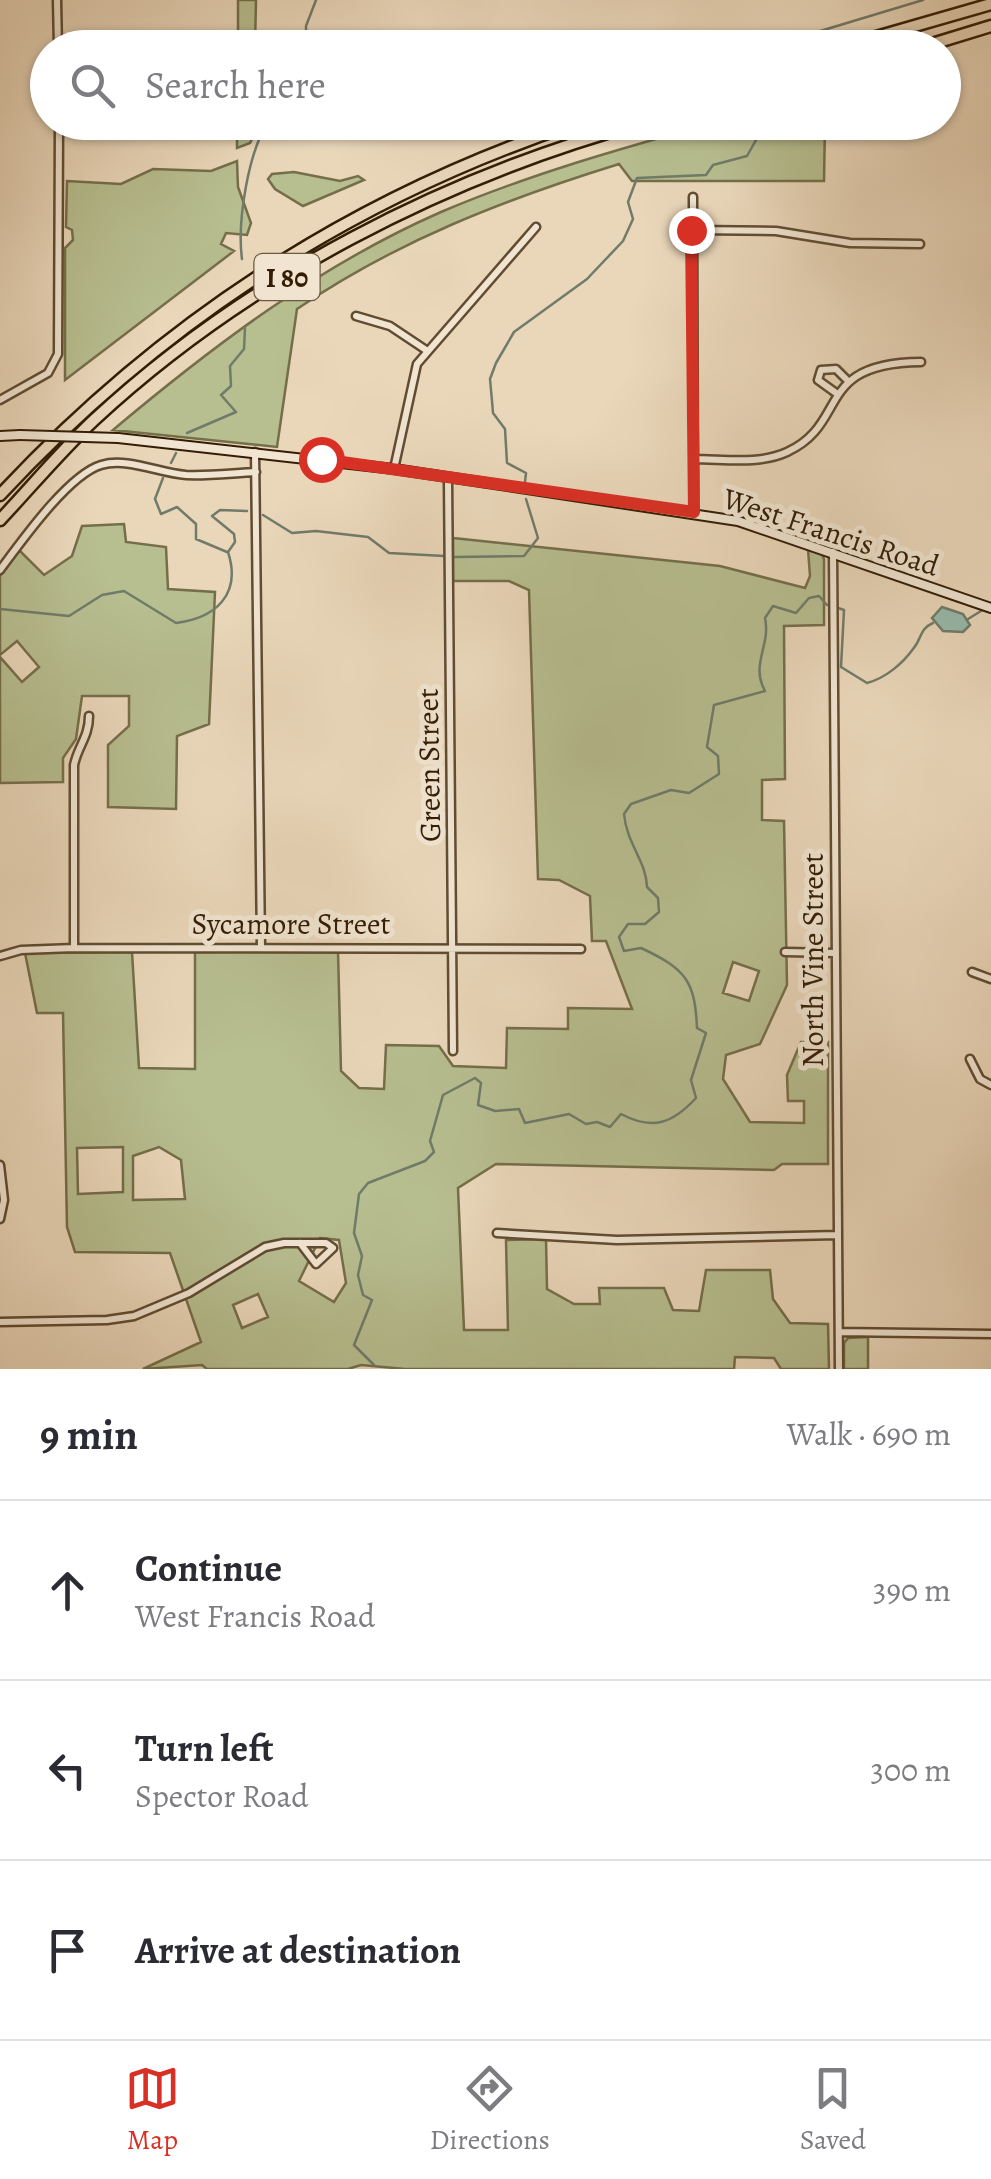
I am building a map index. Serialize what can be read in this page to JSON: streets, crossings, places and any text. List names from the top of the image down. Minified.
{"streets":{"highway":["I 80"],"street":["West Francis Road","Green Street","Sycamore Street","North Vine Street"]},"crossings":[["West Francis Road","Green Street"],["West Francis Road","North Vine Street"],["Green Street","Sycamore Street"]],"page":{"search":"Search here","heading":["9 min","Walk · 690 m"],"list":[["Continue","West Francis Road","390 m"],["Turn left","Spector Road","300 m"],"Arrive at destination"],"nav":["Map","Directions","Saved"]}}
